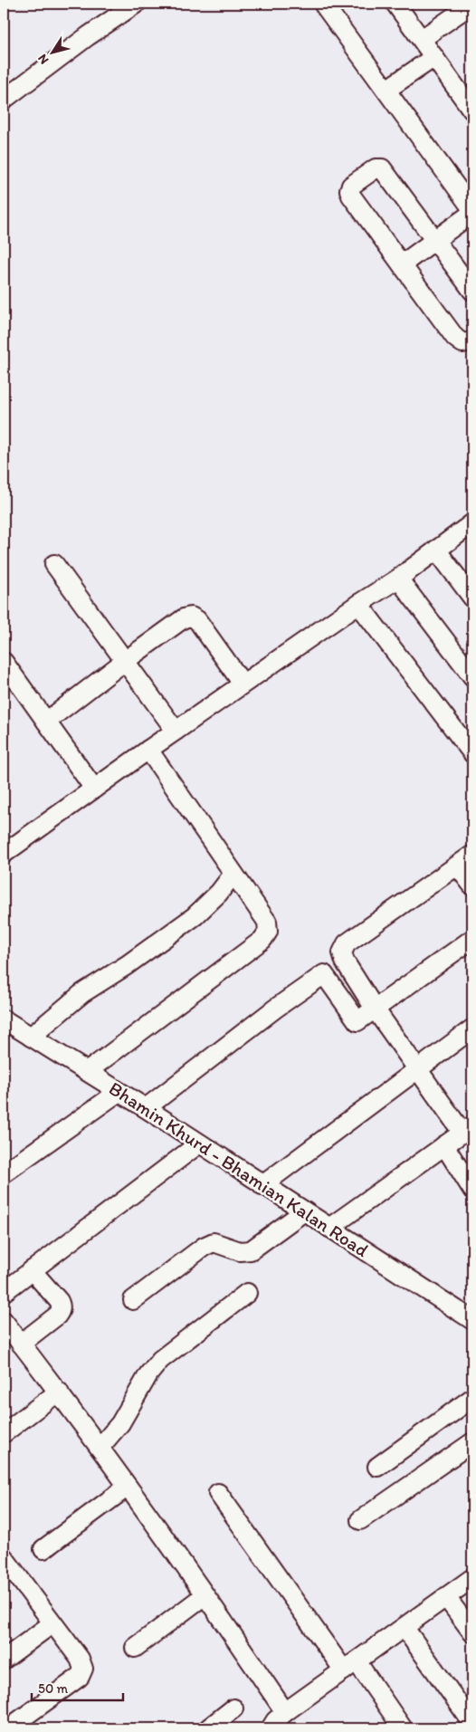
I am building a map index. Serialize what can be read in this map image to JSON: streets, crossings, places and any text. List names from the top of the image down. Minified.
{"streets":{"street":["Bhamin Khurd - Bhamian Kalan Road"]},"scale_bar":"50 m","north":"bottom left"}
